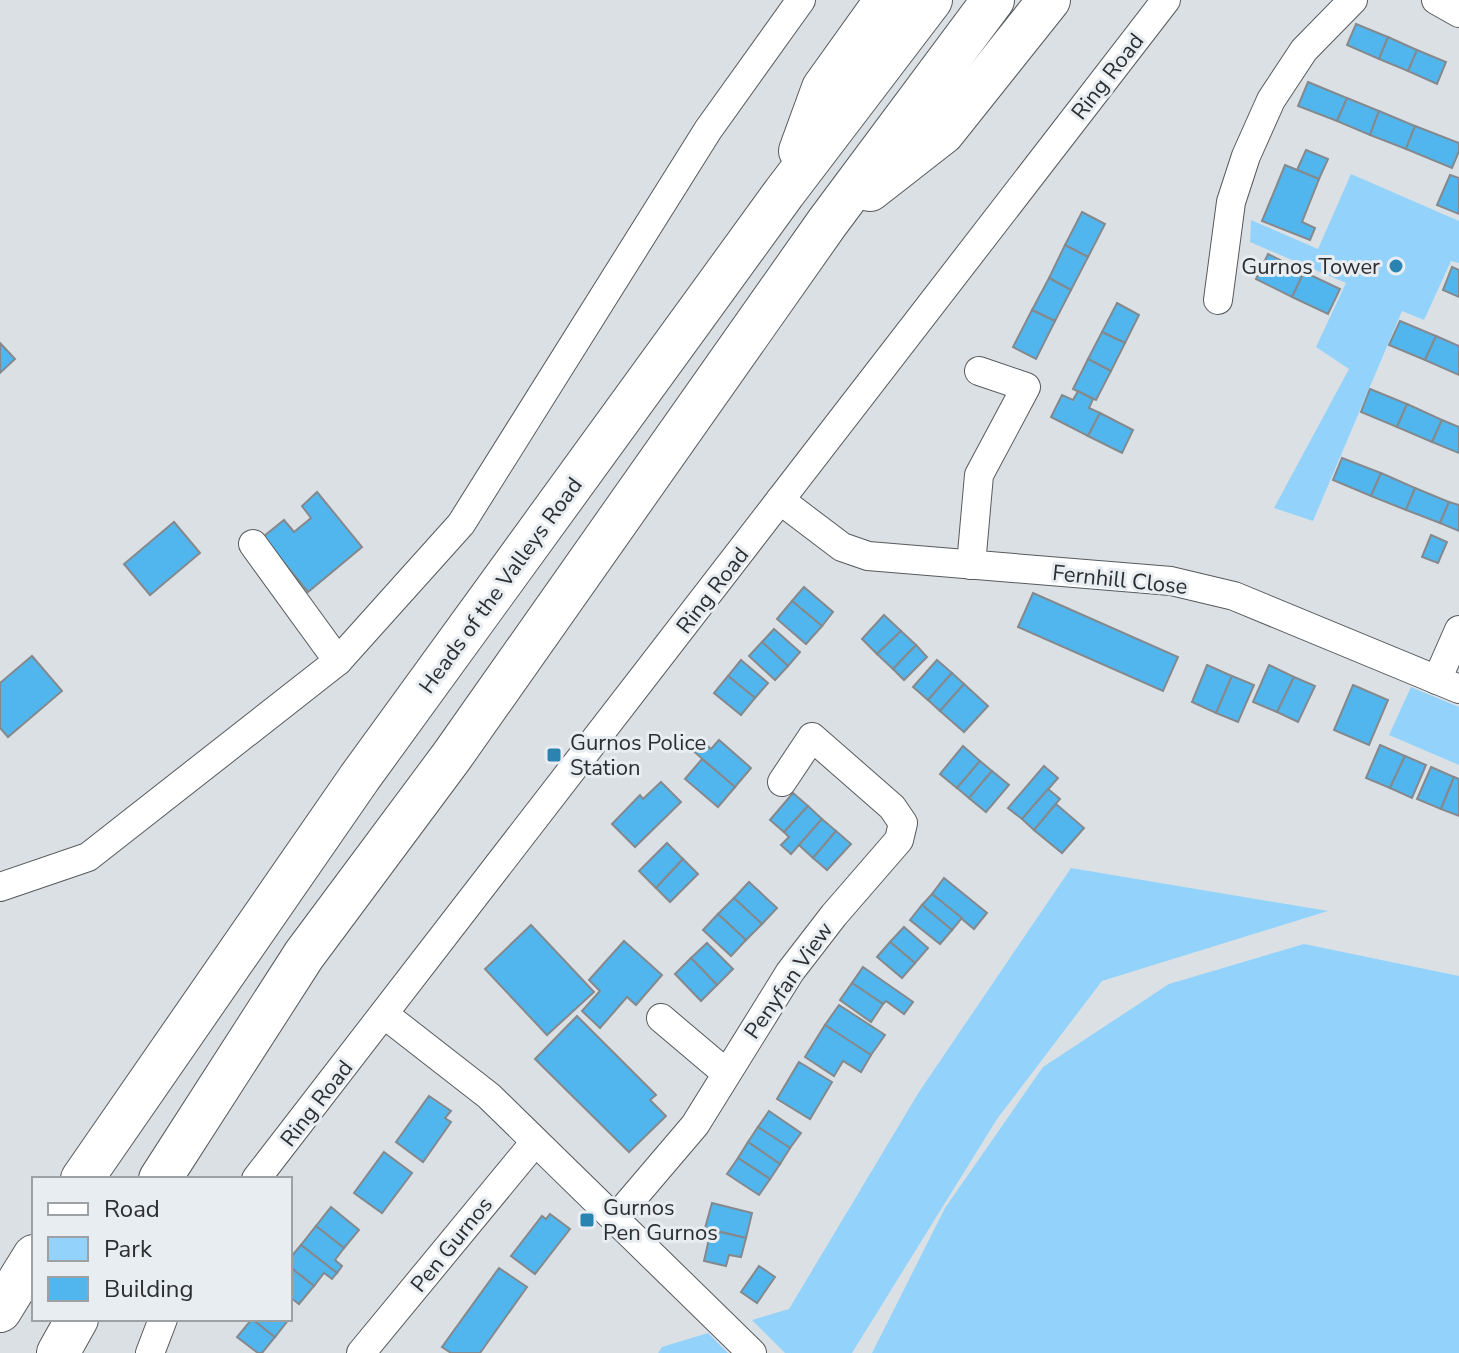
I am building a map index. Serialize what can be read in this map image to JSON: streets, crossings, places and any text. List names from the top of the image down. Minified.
{"streets":{"highway":["Heads of the Valleys Road"],"street":["Ring Road","Fernhill Close","Penyfan View","Pen Gurnos"]},"crossings":[["Ring Road","Fernhill Close"]],"places":{"other":["Gurnos Tower"],"transit":["Gurnos Police Station","Gurnos Pen Gurnos"]},"legend":["Road","Park","Building"]}
